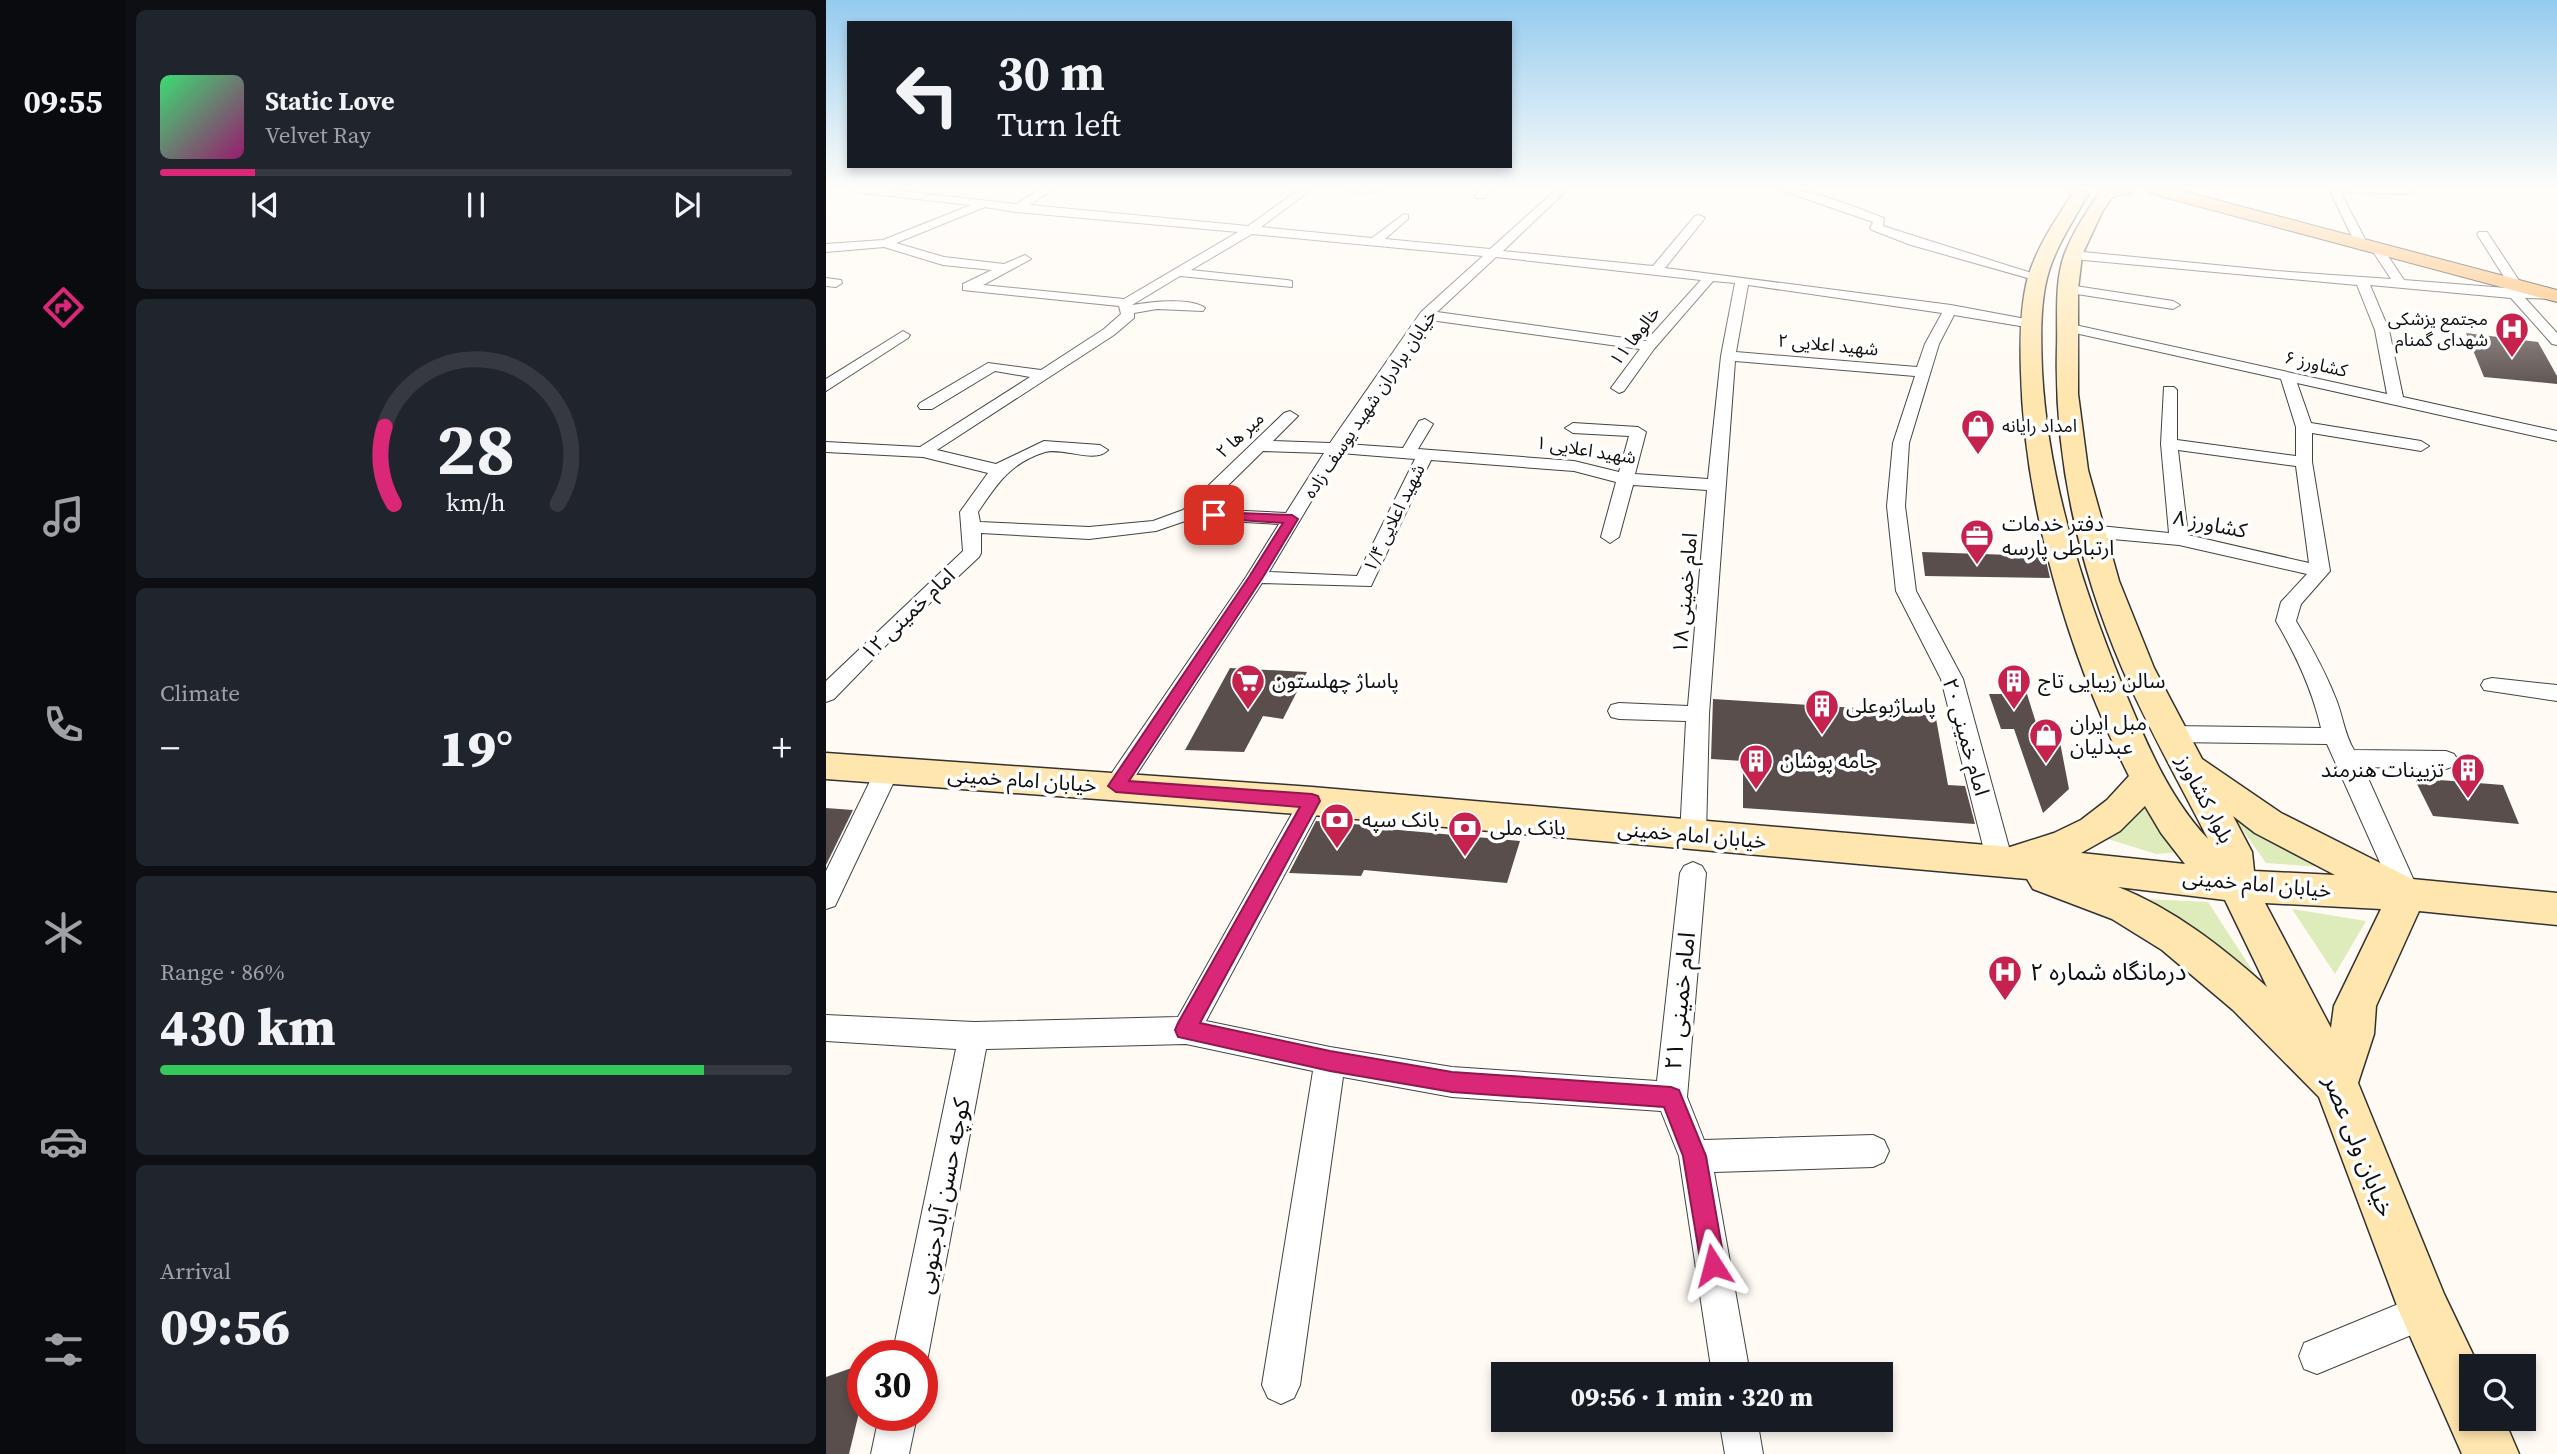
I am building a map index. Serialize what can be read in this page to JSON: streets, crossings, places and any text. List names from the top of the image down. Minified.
{"streets":{"main road":["خیابان امام خمینی","بلوار کشاورز","خیابان ولی عصر"],"street":["خالوها ۱۱","شهید اعلایی ۲","کشاورز ۶","خیابان برادران شهید یوسف زاده","میر ها ۲","شهید اعلایی ۱","شهید اعلایی ۱/۴","کشاورز ۸","امام خمینی ۱۸","امام خمینی ۱۲","امام خمینی ۲۰","امام خمینی ۲۱","کوچه حسن آبادجنوبی"]},"crossings":[["شهید اعلایی ۲","امام خمینی ۱۸"],["شهید اعلایی ۲","امام خمینی ۲۰"],["کشاورز ۶","بلوار کشاورز"],["خیابان برادران شهید یوسف زاده","خیابان امام خمینی"],["شهید اعلایی ۱","شهید اعلایی ۱/۴"],["شهید اعلایی ۱","امام خمینی ۱۸"],["کشاورز ۸","بلوار کشاورز"],["امام خمینی ۱۸","خیابان امام خمینی"],["امام خمینی ۲۰","خیابان امام خمینی"],["خیابان امام خمینی","بلوار کشاورز"],["خیابان امام خمینی","خیابان ولی عصر"],["بلوار کشاورز","خیابان ولی عصر"]],"places":{"hospital":["مجتمع پزشکی شهدای گمنام","درمانگاه شماره ۲"],"shop":["امداد رایانه","مبل ایران عبدلیان"],"office":["دفتر خدمات ارتباطی پارسه"],"supermarket":["پاساژ چهلستون"],"building":["سالن زیبایی تاج","پاساژبوعلی","جامه پوشان","تزیینات هنرمند"],"bank":["بانک سپه","بانک ملی"]},"page":{"tabs":"09:55","turn":["30 m","Turn left"],"song":["Static Love","Velvet Ray"],"tile":["Climate",["Range · 86%","430 km"],["Arrival","09:56"]],"heat":["−","19°","+"],"limit":"30","trip":"09:56 · 1 min · 320 m","gauge":["28","km/h"]}}
